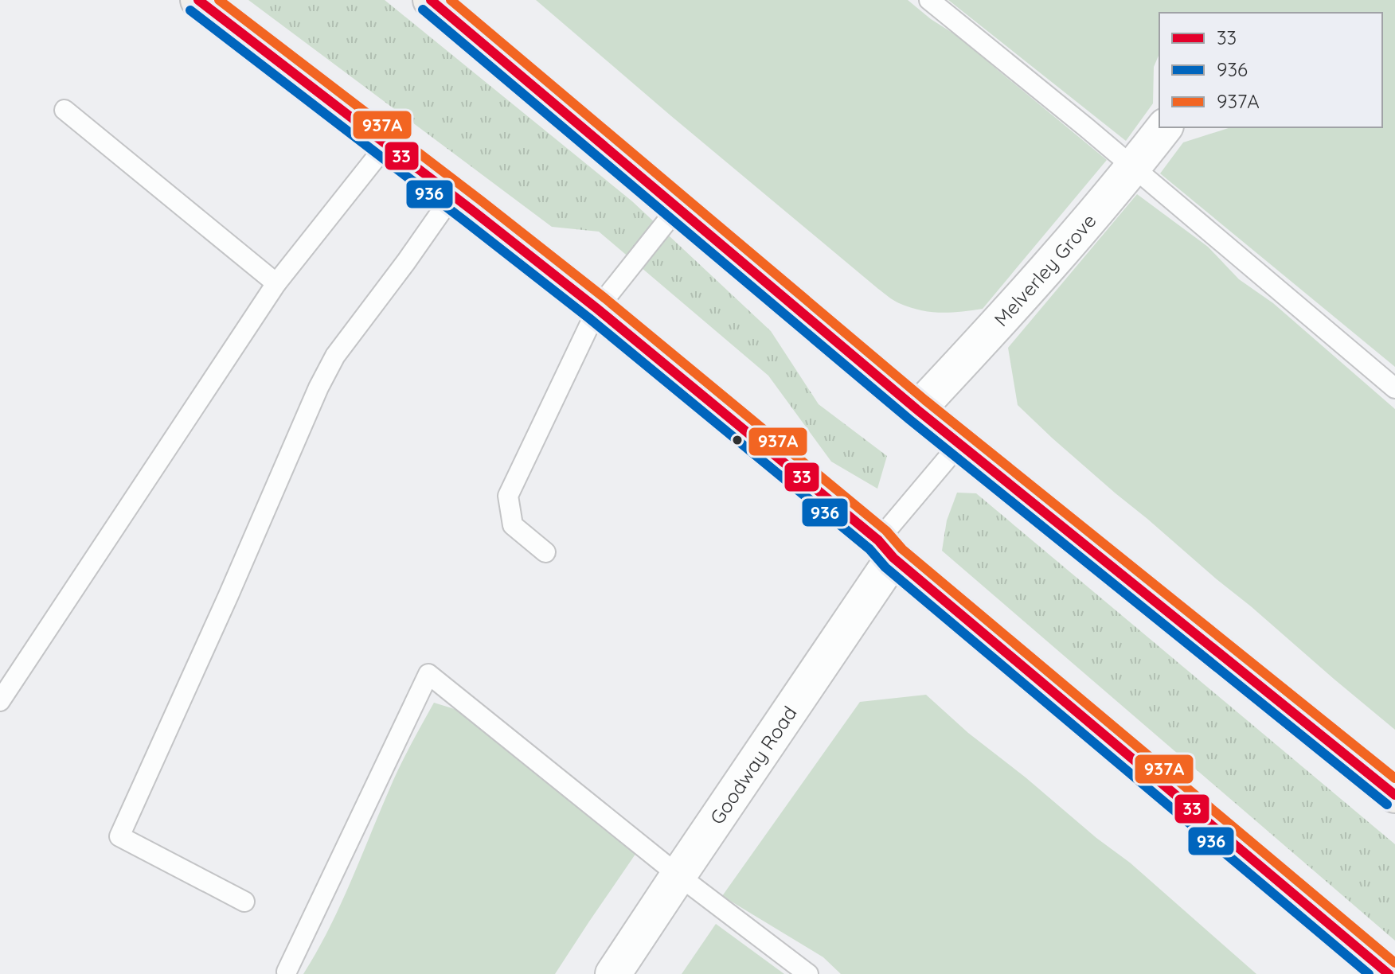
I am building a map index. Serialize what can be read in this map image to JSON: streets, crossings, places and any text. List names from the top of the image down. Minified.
{"streets":{"street":["Melverley Grove","Goodway Road"]},"lines":["transit line 33","transit line 937A","transit line 936"],"legend":["33","936","937A"]}
